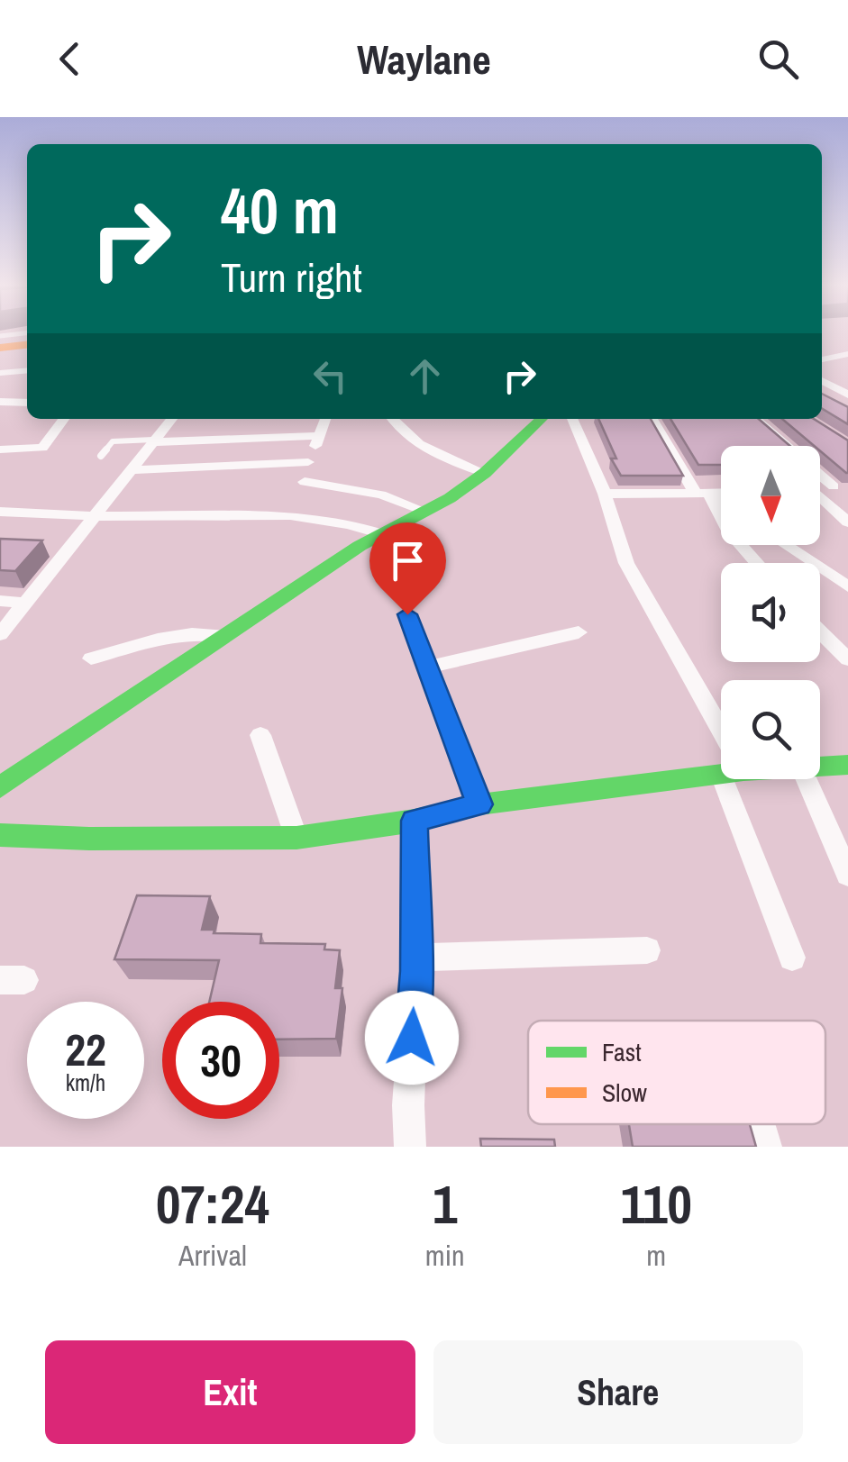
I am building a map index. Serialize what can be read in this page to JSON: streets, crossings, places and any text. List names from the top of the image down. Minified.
{"legend":["Fast","Slow"],"north":"bottom","page":{"header":"Waylane","turn":["40 m","Turn right"],"speed":"22 km/h","limit":"30","eta":["07:24","Arrival","1","min","110","m"],"buttons":["Exit","Share"]}}
